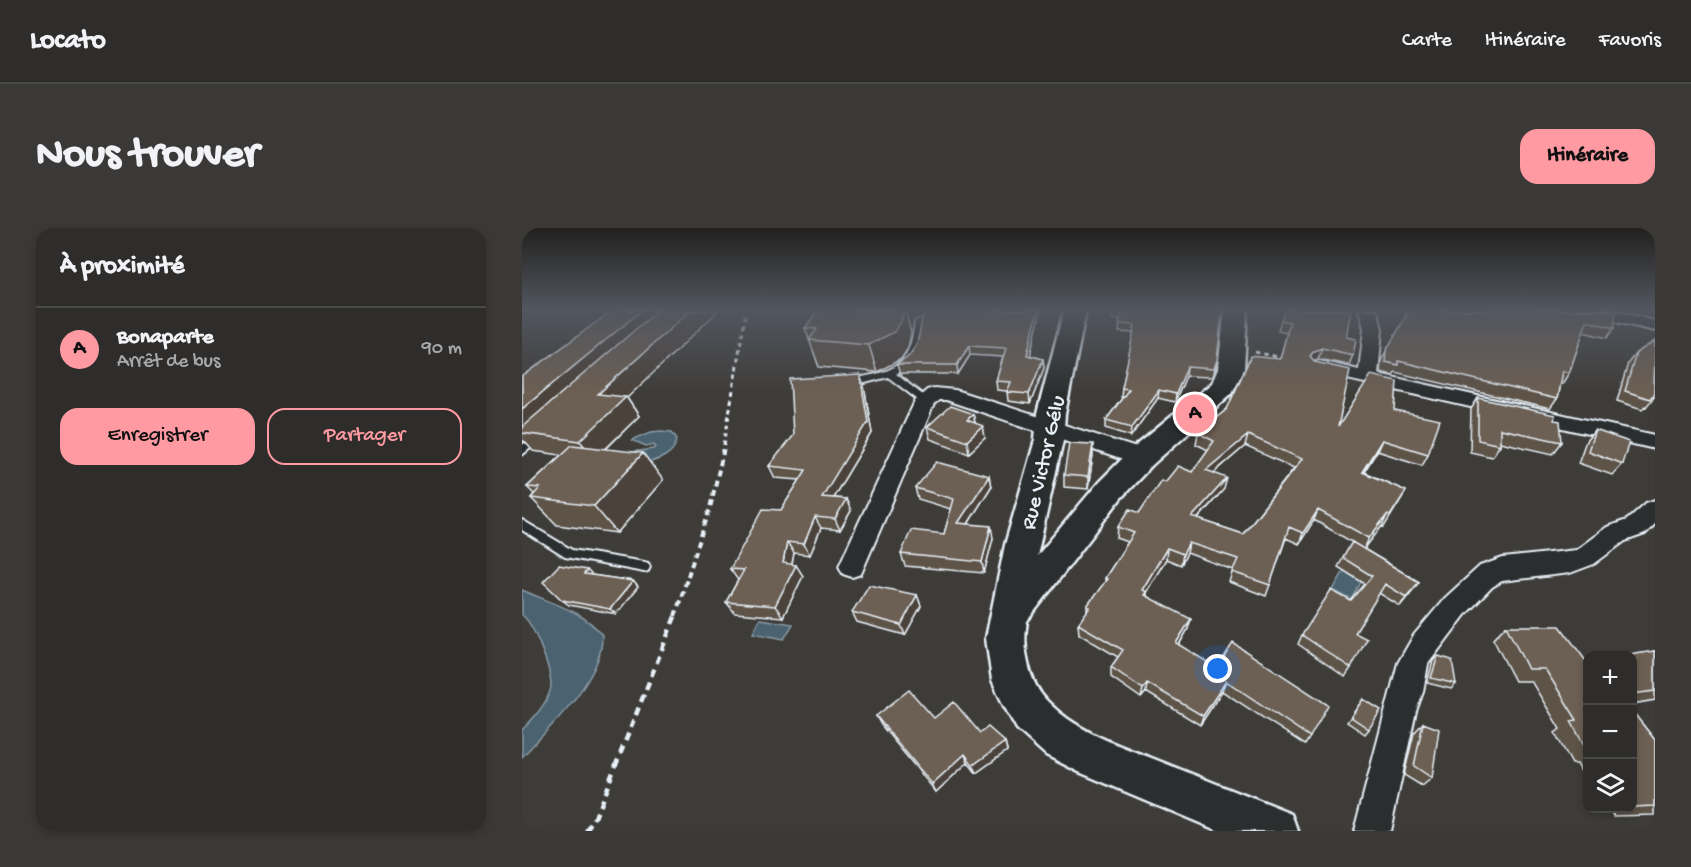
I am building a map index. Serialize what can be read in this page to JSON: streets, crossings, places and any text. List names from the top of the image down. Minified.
{"streets":{"street":["Rue Victor Gélu"]},"page":{"header":"Locato","nav":["Carte","Itinéraire","Favoris"],"buttons":["Itinéraire",["Enregistrer","Partager"]],"title":"Nous trouver","heading":"À proximité","list":[{"mark":"A","name":"Bonaparte","note":"Arrêt de bus","value":"90 m"}],"pins":"A","map_buttons":["+","−"]}}
